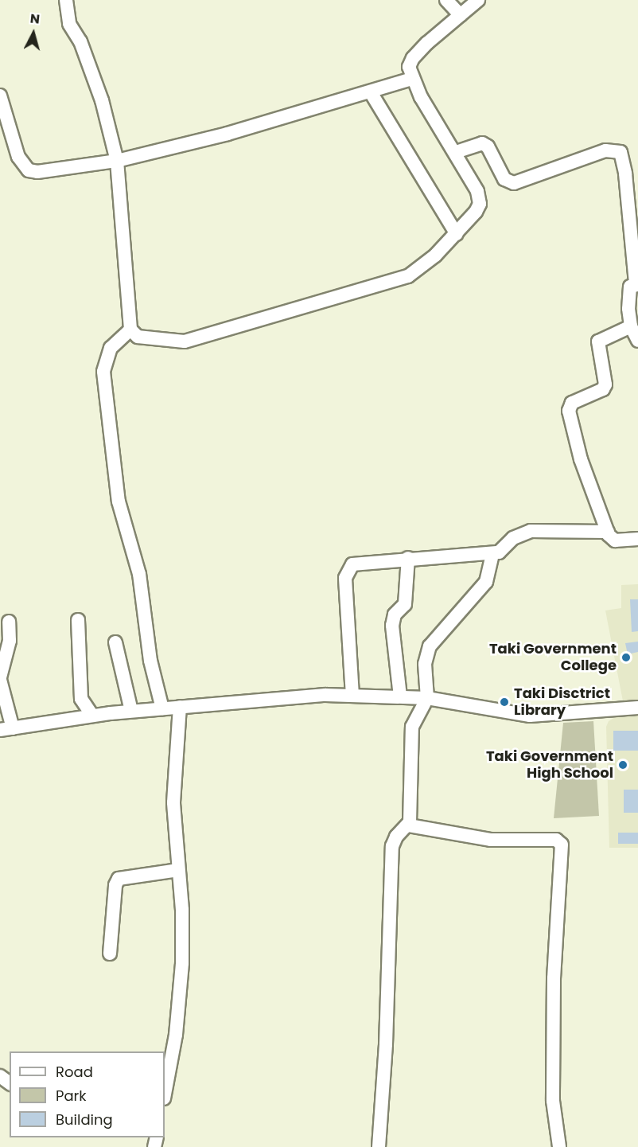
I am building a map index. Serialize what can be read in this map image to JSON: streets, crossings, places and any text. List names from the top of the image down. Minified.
{"places":["Taki Government College","Taki Disctrict Library","Taki Government High School"],"legend":["Road","Park","Building"],"north":"top"}
